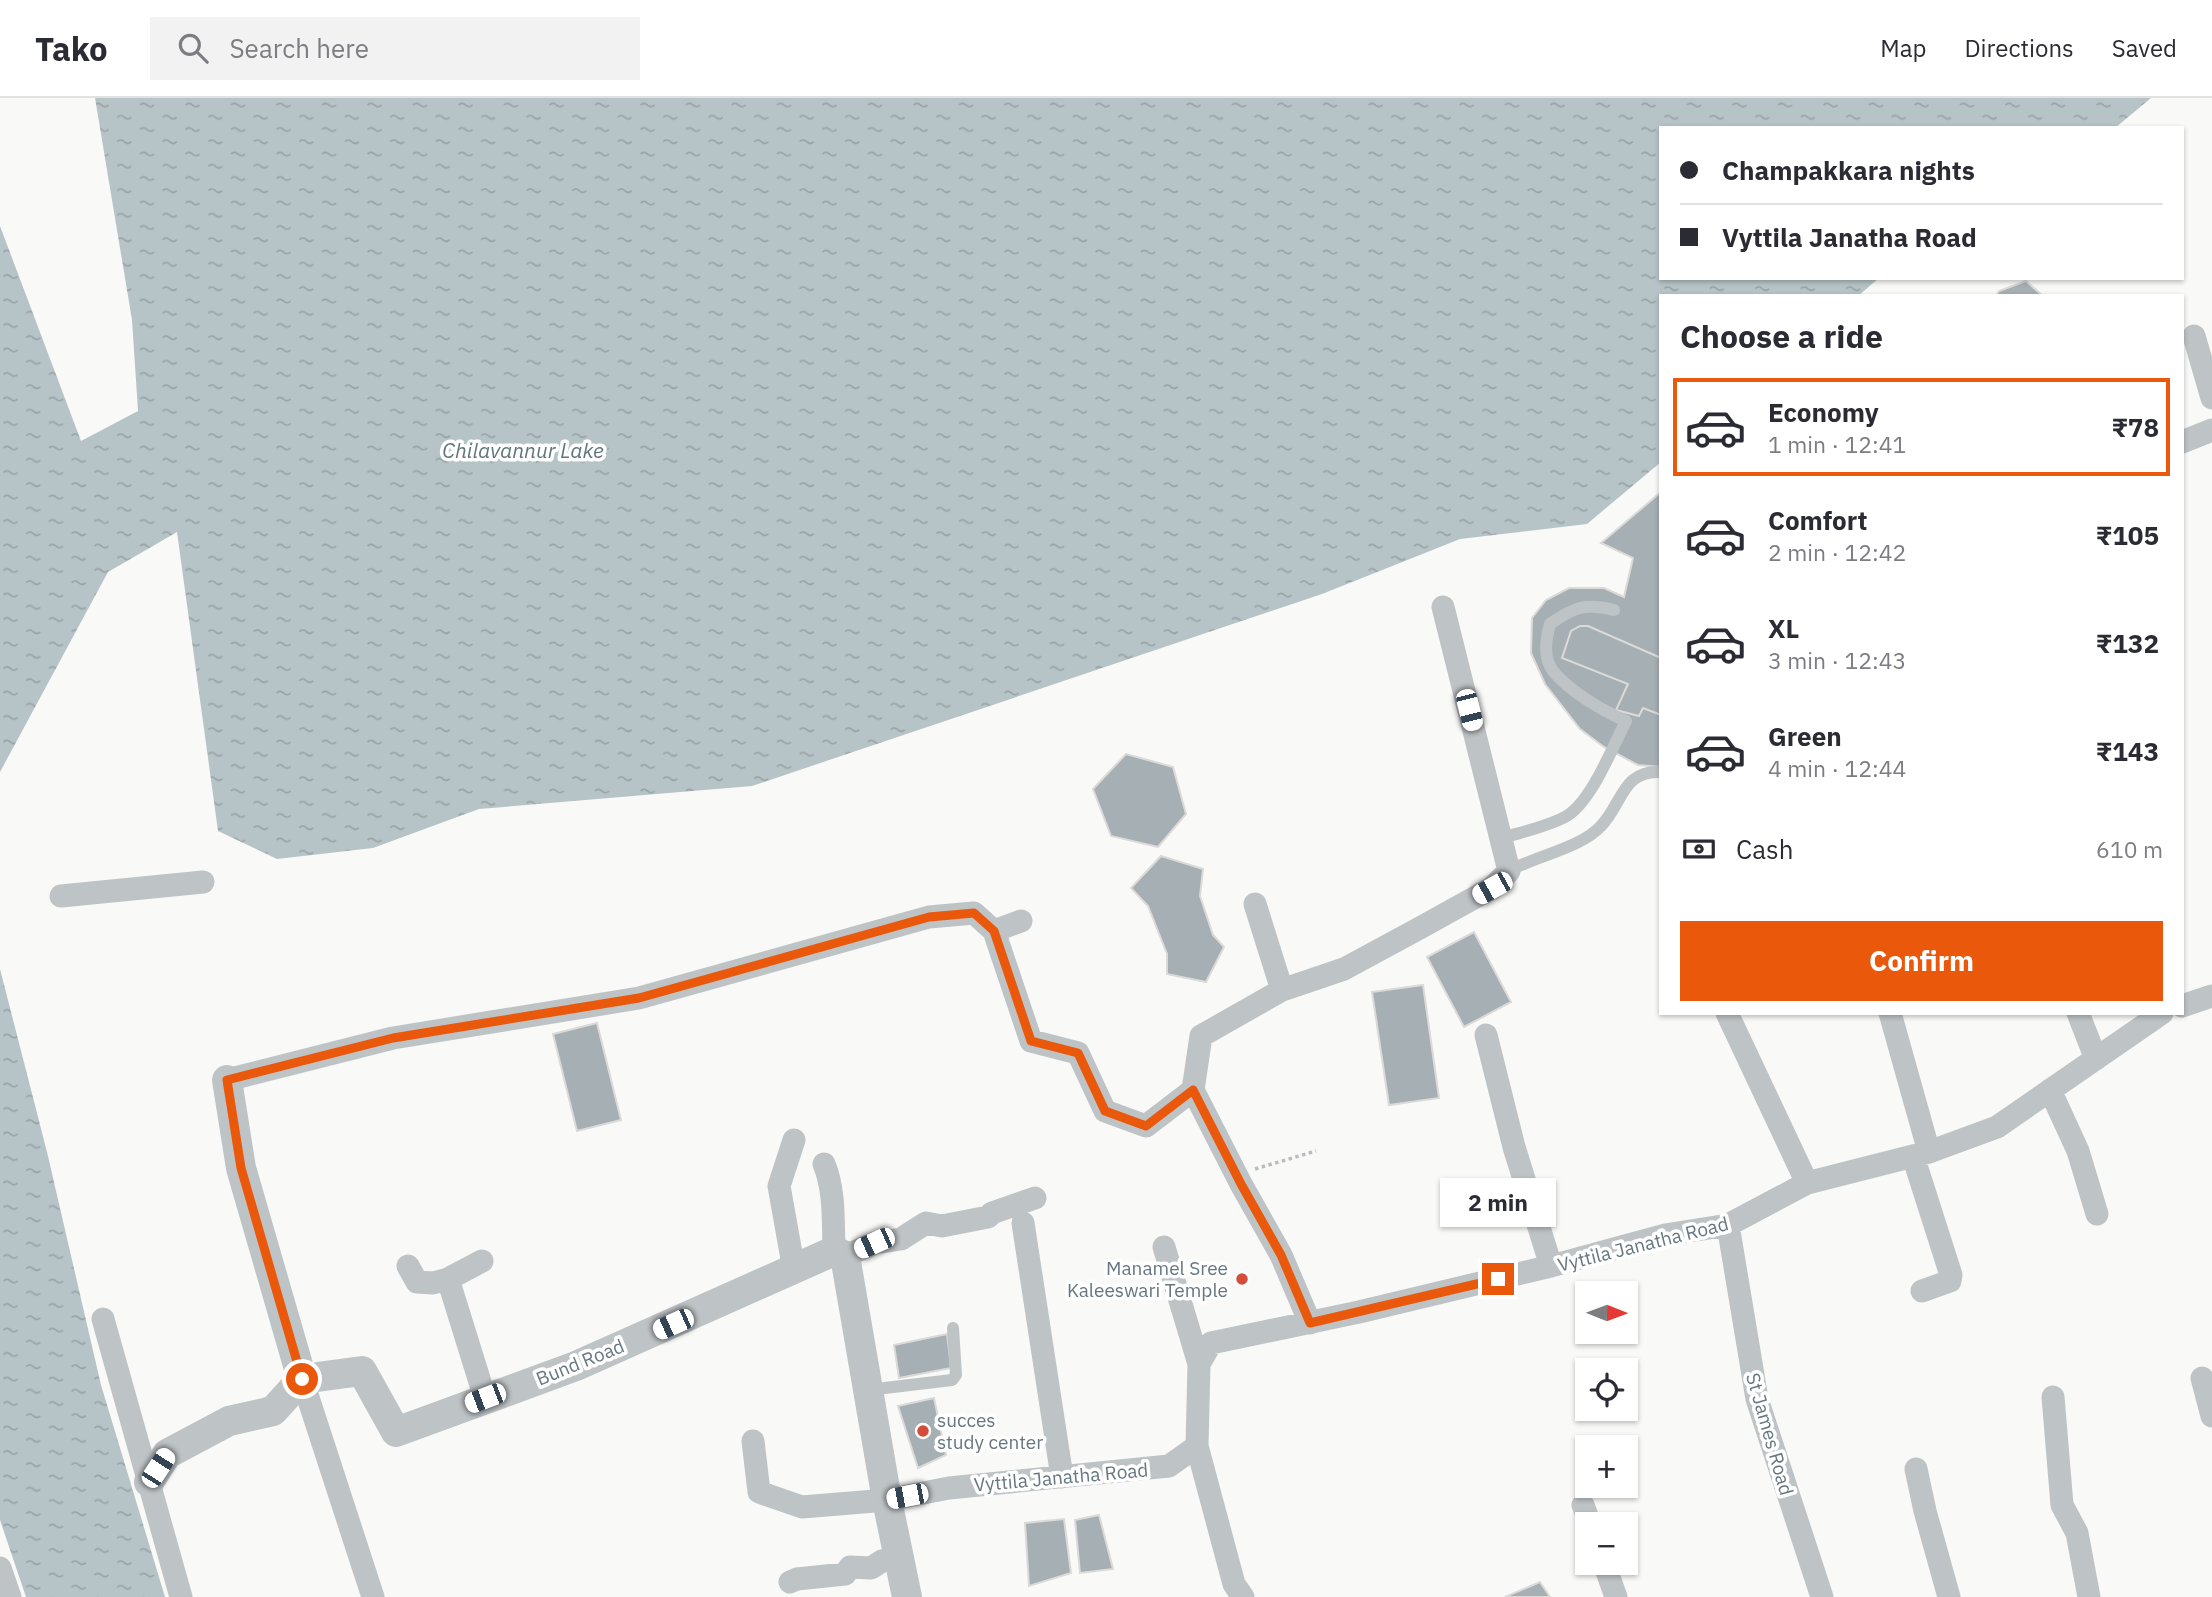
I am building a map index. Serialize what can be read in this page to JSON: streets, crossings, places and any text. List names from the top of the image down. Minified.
{"streets":{"street":["Vyttila Janatha Road","Bund Road","St James Road"]},"crossings":[["Vyttila Janatha Road","St James Road"]],"water":["Chilavannur Lake"],"places":["Manamel Sree Kaleeswari Temple","succes study center"],"north":"right","page":{"header":"Tako","search":"Search here","nav":["Map","Directions","Saved"],"banner":["Champakkara nights","Vyttila Janatha Road"],"heading":"Choose a ride","list":[{"name":"Economy","note":"1 min · 12:41","value":"₹78"},{"name":"Comfort","note":"2 min · 12:42","value":"₹105"},{"name":"XL","note":"3 min · 12:43","value":"₹132"},{"name":"Green","note":"4 min · 12:44","value":"₹143"}],"pay":["Cash","610 m"],"buttons":"Confirm","bubble":"2 min","map_buttons":["+","−"]}}
